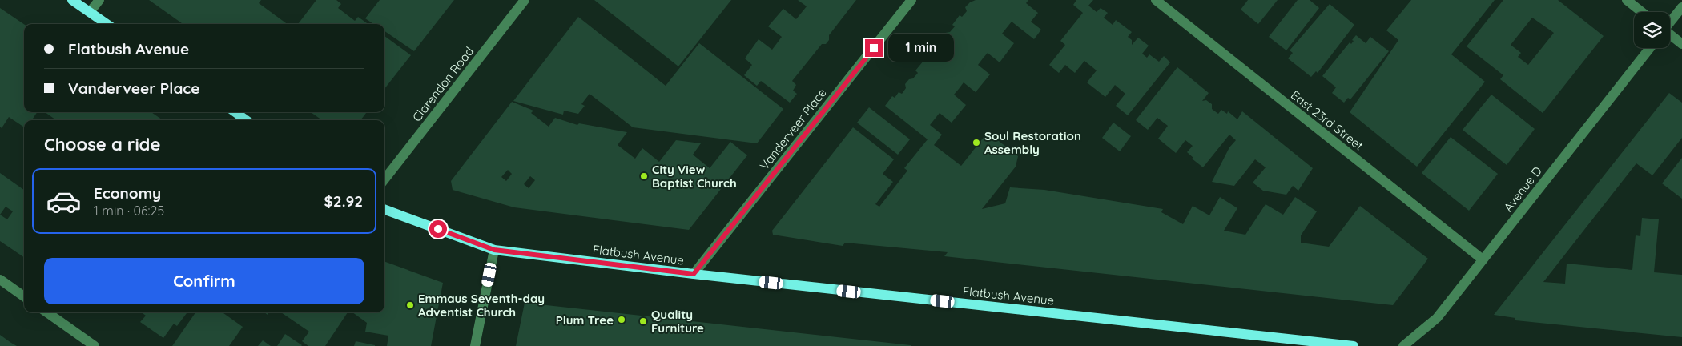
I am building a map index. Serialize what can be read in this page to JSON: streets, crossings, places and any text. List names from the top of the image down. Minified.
{"streets":{"main road":["Flatbush Avenue"],"street":["Clarendon Road","East 23rd Street","Vanderveer Place","Avenue D"]},"crossings":[["East 23rd Street","Avenue D"],["Vanderveer Place","Flatbush Avenue"]],"places":["Soul Restoration Assembly","City View Baptist Church","Emmaus Seventh-day Adventist Church","Plum Tree","Quality Furniture"],"page":{"banner":["Flatbush Avenue","Vanderveer Place"],"bubble":"1 min","heading":"Choose a ride","list":[{"name":"Economy","note":"1 min · 06:25","value":"$2.92"}],"buttons":"Confirm"}}
